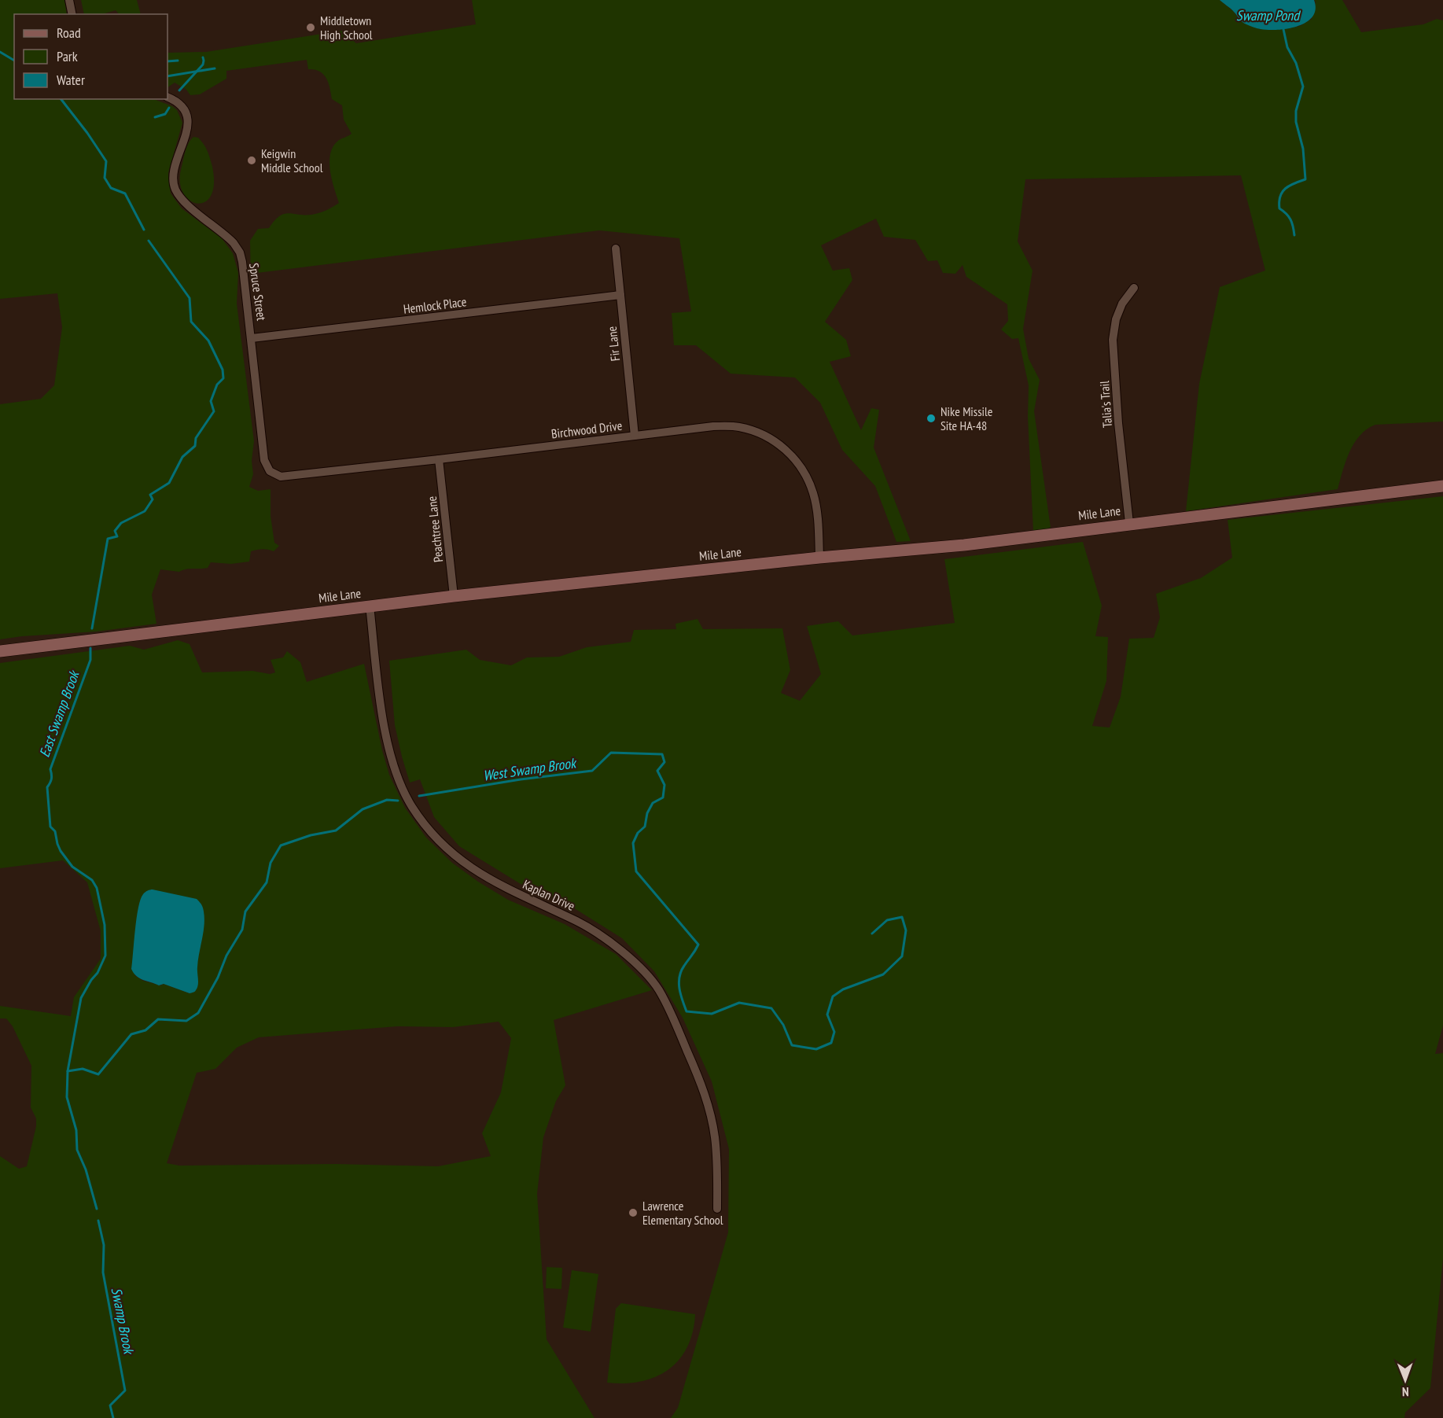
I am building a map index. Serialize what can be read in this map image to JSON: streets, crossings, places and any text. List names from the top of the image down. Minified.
{"streets":{"street":["Spruce Street","Hemlock Place","Fir Lane","Talia's Trail","Birchwood Drive","Mile Lane","Peachtree Lane","Kaplan Drive"]},"crossings":[["Spruce Street","Hemlock Place"],["Spruce Street","Birchwood Drive"],["Hemlock Place","Fir Lane"],["Fir Lane","Birchwood Drive"],["Talia's Trail","Mile Lane"],["Birchwood Drive","Mile Lane"],["Birchwood Drive","Peachtree Lane"],["Mile Lane","Peachtree Lane"],["Mile Lane","Kaplan Drive"]],"water":["Swamp Pond","East Swamp Brook","West Swamp Brook","Swamp Brook"],"places":["Middletown High School","Keigwin Middle School","Nike Missile Site HA-48","Lawrence Elementary School"],"legend":["Road","Park","Water"],"north":"bottom"}
